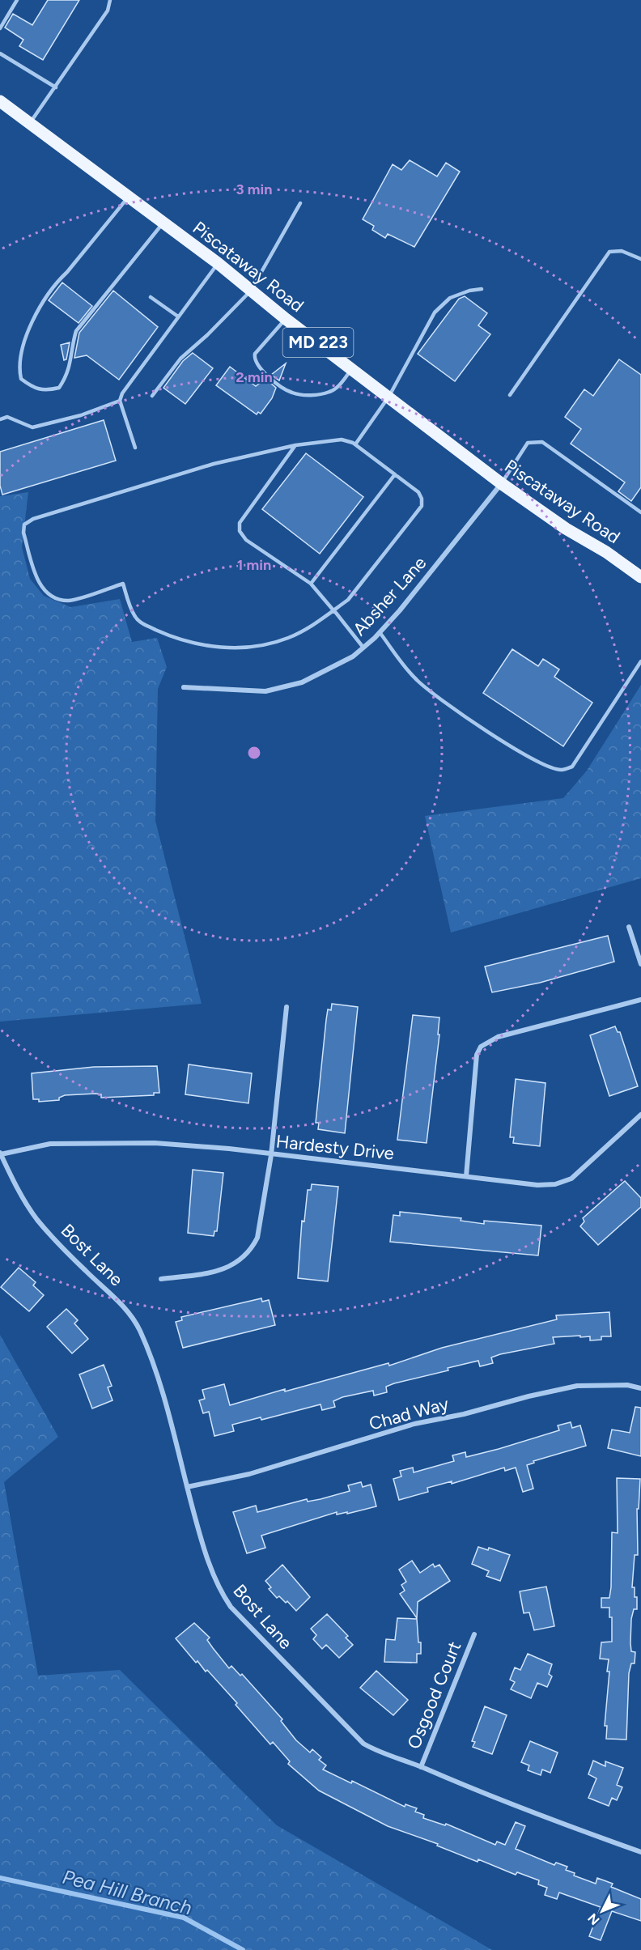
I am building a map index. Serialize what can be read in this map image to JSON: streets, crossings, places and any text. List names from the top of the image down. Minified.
{"streets":{"main road":["Piscataway Road","MD 223"],"street":["Absher Lane","Hardesty Drive","Bost Lane","Chad Way","Osgood Court"]},"crossings":[["Piscataway Road","Absher Lane"],["Hardesty Drive","Bost Lane"],["Bost Lane","Chad Way"],["Bost Lane","Osgood Court"]],"water":["Pea Hill Branch"],"north":"bottom left","rings":["3 min","2 min","1 min"]}
